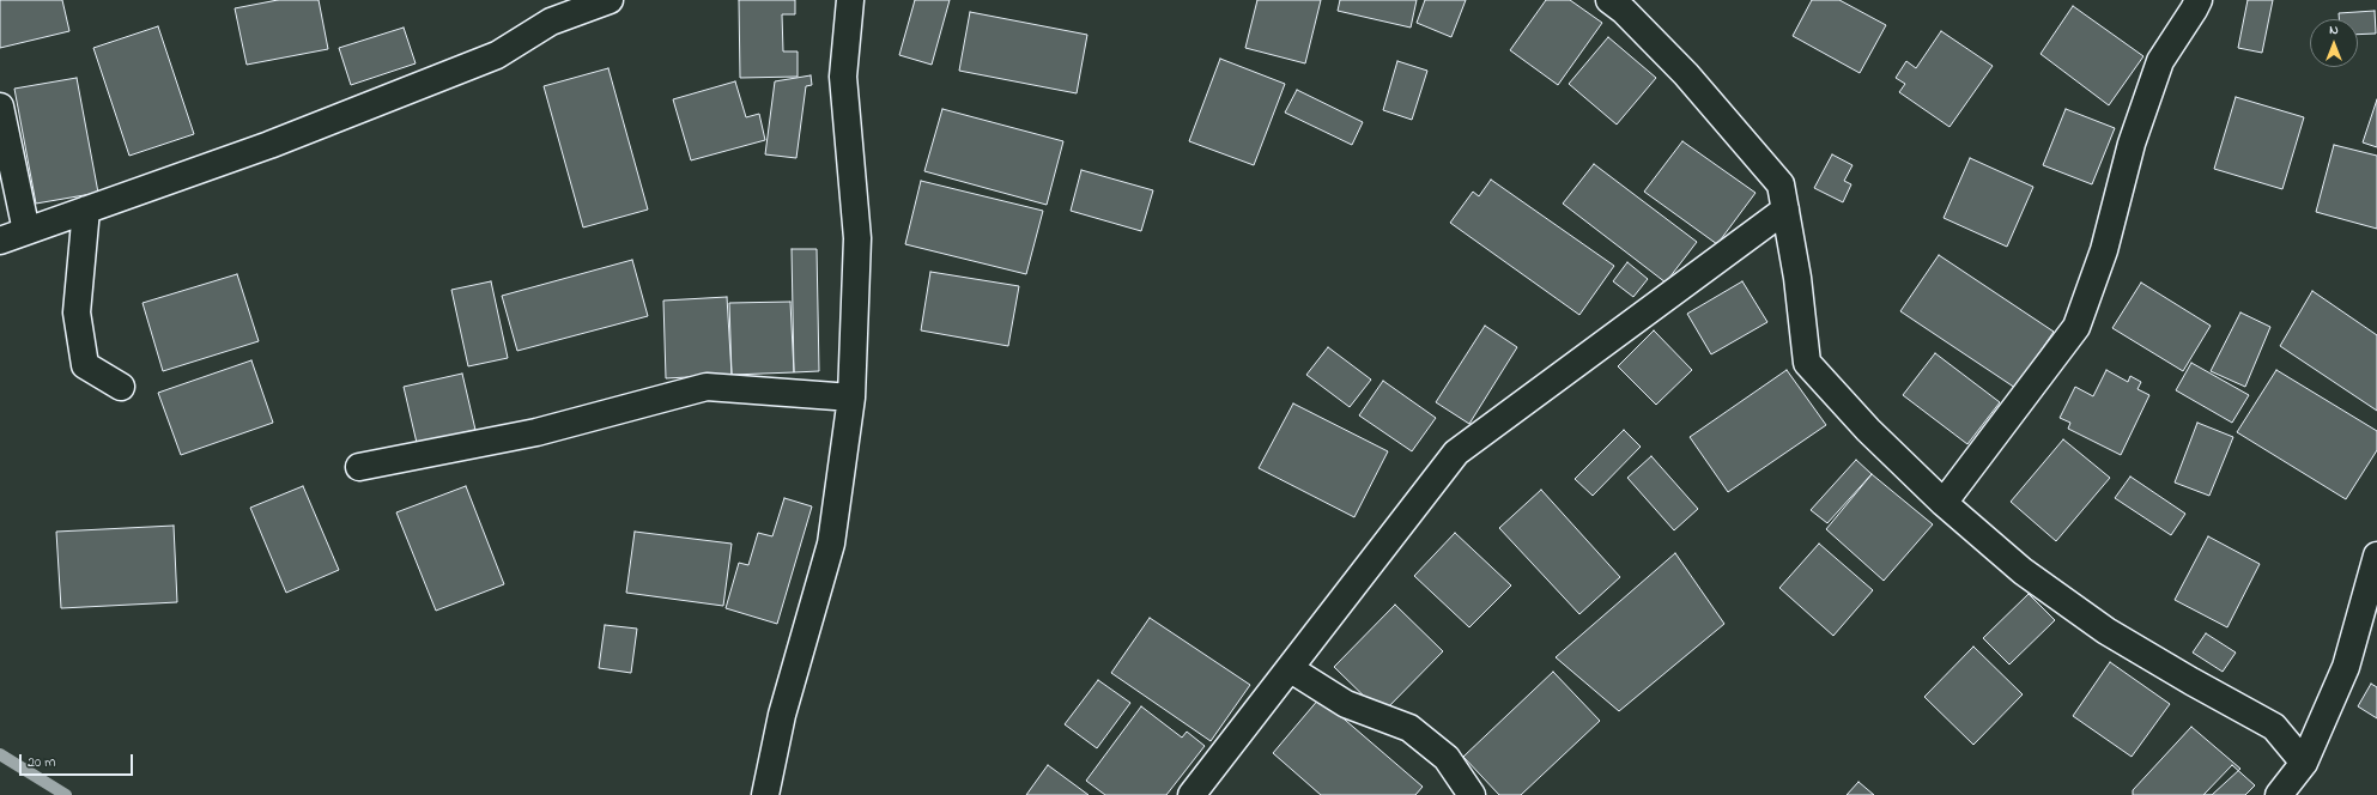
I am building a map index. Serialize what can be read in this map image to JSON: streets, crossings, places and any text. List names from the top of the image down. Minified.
{"scale_bar":"20 m","north":"top"}
